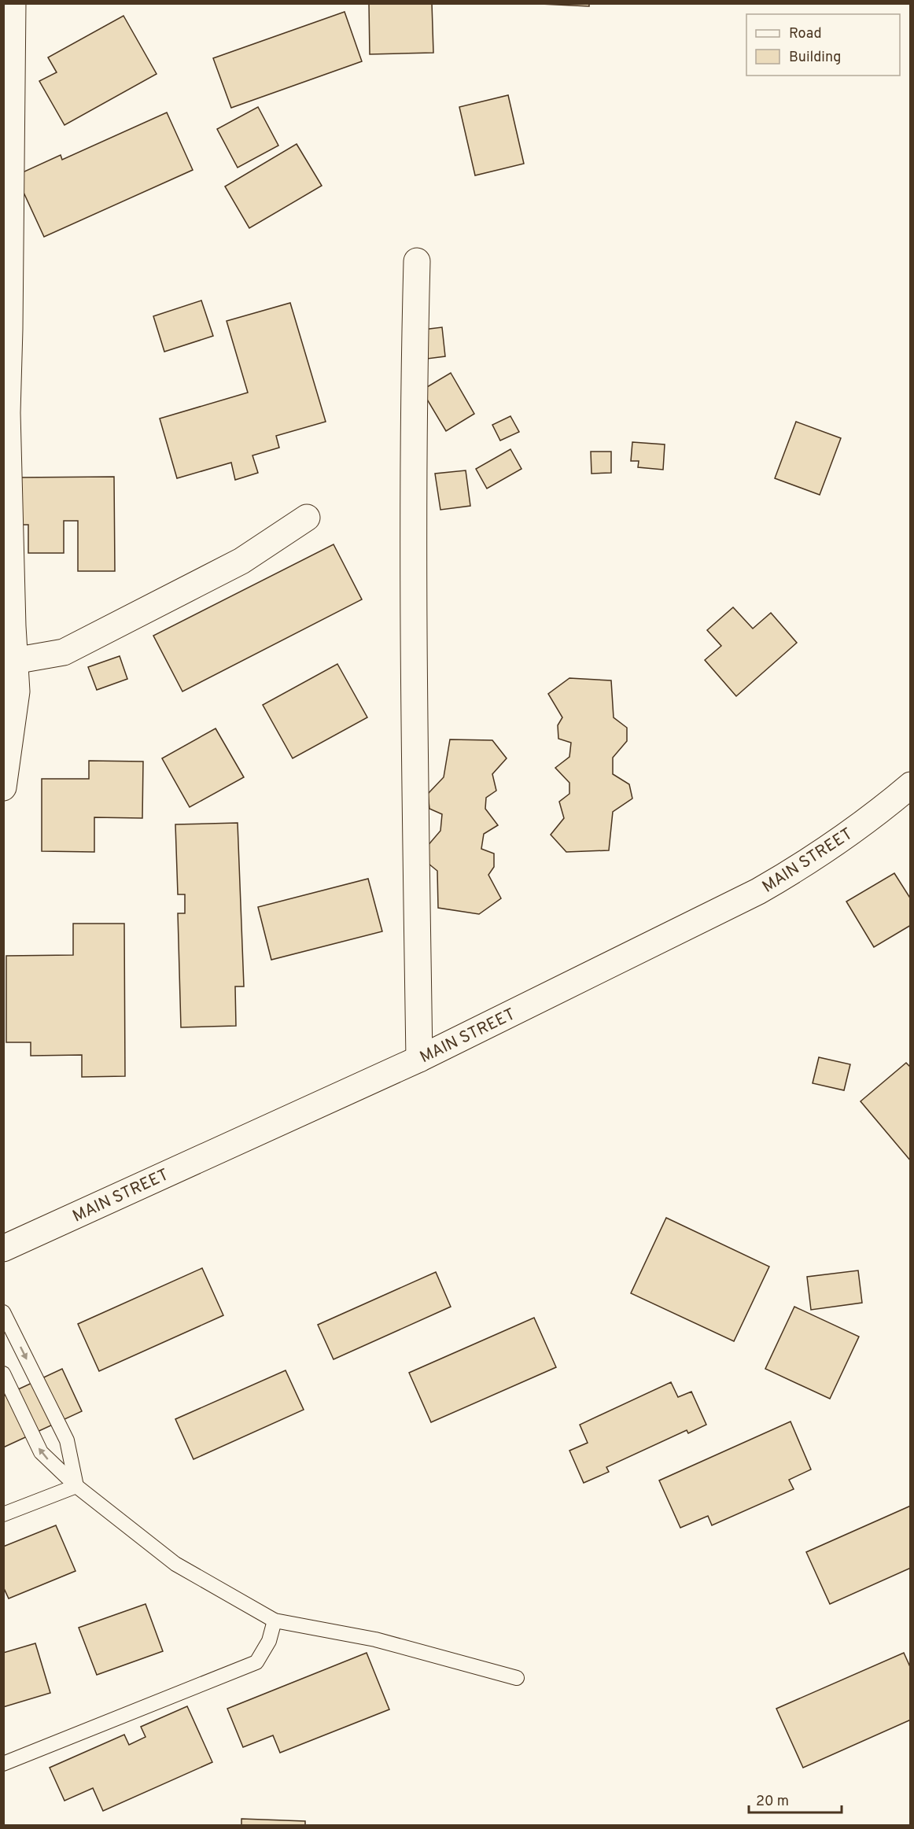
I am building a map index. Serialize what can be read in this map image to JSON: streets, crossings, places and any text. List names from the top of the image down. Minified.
{"streets":{"street":["MAIN STREET"]},"legend":["Road","Building"],"scale_bar":"20 m"}
